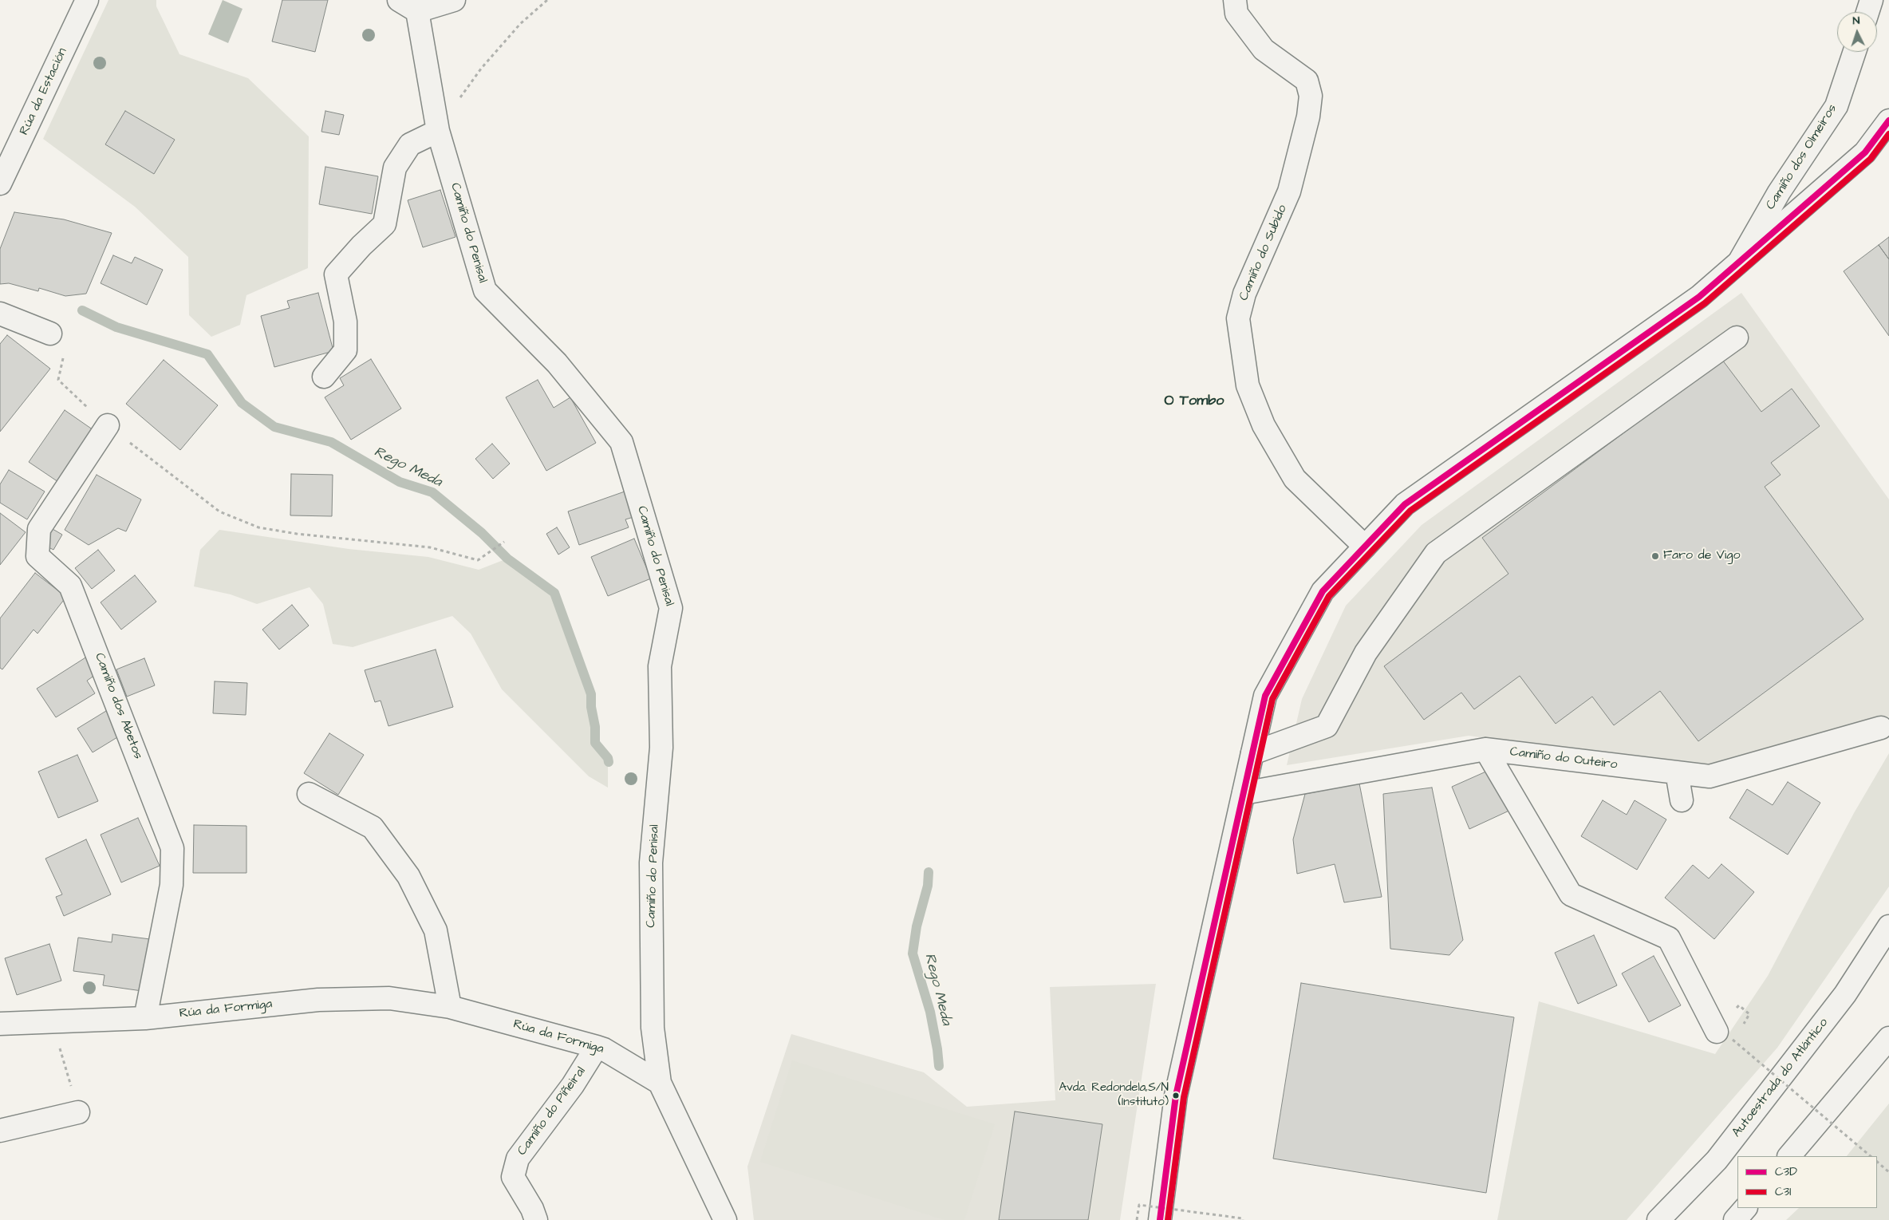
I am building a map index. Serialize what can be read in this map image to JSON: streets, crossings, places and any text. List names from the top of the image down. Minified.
{"streets":{"main road":["Rúa da Estación","Camiño dos Olmeiros","Camiño do Penisal","Camiño do Subido","Camiño dos Abetos","Camiño do Outeiro","Rúa da Formiga","Autoestrada do Atlántico","Camiño do Piñeiral"]},"crossings":[["Camiño do Penisal","Rúa da Formiga"],["Camiño dos Abetos","Rúa da Formiga"],["Rúa da Formiga","Camiño do Piñeiral"]],"districts":["O Tombo"],"water":["Rego Meda"],"places":["Faro de Vigo","Avda. Redondela,S/N (Instituto)"],"lines":["transit line C3D","transit line C3I"],"legend":["C3D","C3I"],"north":"top"}
